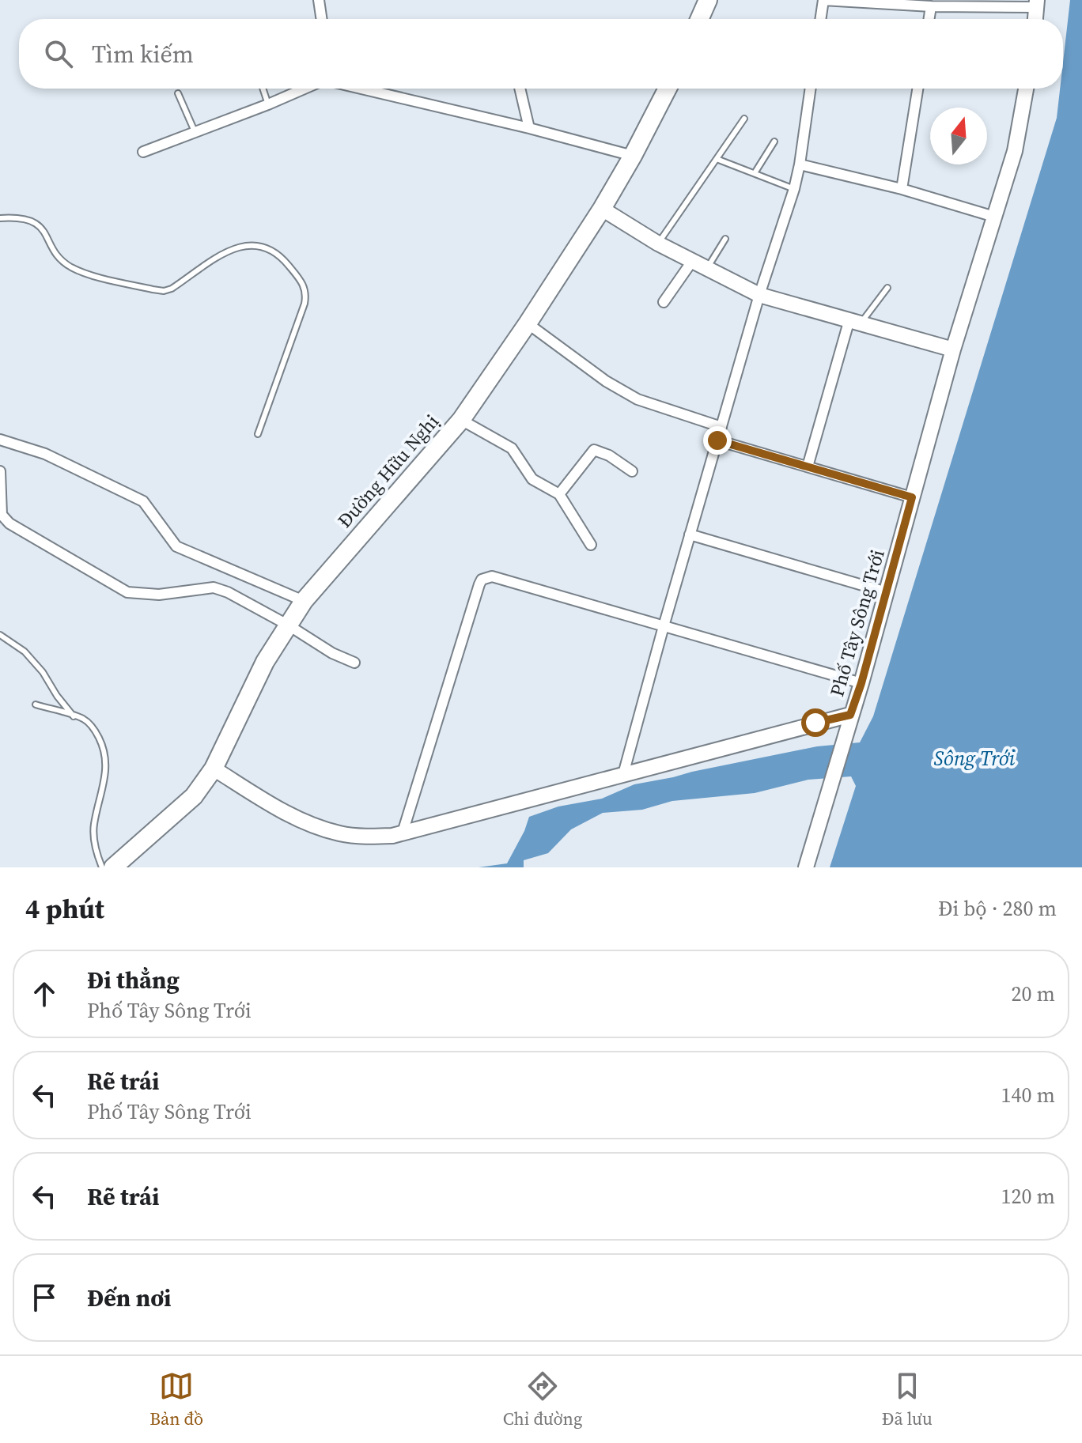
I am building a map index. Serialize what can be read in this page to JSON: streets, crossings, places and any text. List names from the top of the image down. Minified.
{"streets":{"highway":["Đường Hữu Nghị"],"street":["Phố Tây Sông Trới"]},"crossings":[["Đường Hữu Nghị","Phố Tây Sông Trới"]],"water":["Sông Trới"],"north":"top","page":{"search":"Tìm kiếm","heading":["4 phút","Đi bộ · 280 m"],"list":[["Đi thẳng","Phố Tây Sông Trới","20 m"],["Rẽ trái","Phố Tây Sông Trới","140 m"],["Rẽ trái","120 m"],"Đến nơi"],"nav":["Bản đồ","Chỉ đường","Đã lưu"]}}
